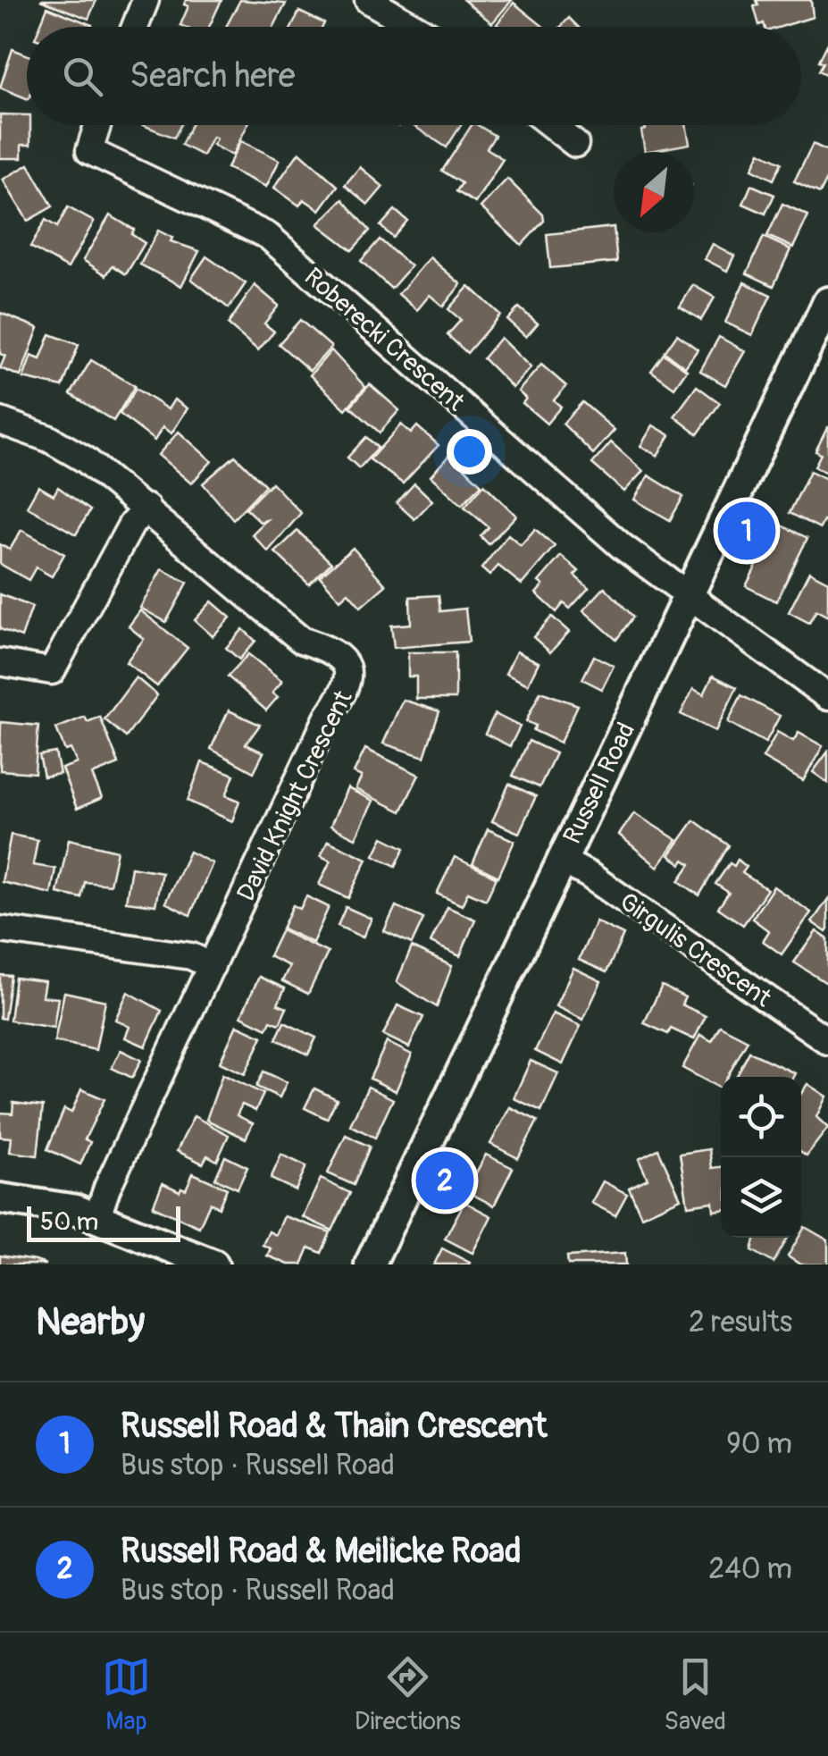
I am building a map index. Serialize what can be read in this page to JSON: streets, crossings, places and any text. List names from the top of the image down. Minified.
{"streets":{"street":["Roberecki Crescent","Russell Road","David Knight Crescent","Girgulis Crescent"]},"crossings":[["Roberecki Crescent","Russell Road"],["Russell Road","Girgulis Crescent"]],"scale_bar":"50 m","north":"bottom left","page":{"search":"Search here","pins":["1","2"],"scale":"50 m","heading":["Nearby","2 results"],"list":[{"mark":"1","name":"Russell Road & Thain Crescent","note":"Bus stop · Russell Road","value":"90 m"},{"mark":"2","name":"Russell Road & Meilicke Road","note":"Bus stop · Russell Road","value":"240 m"}],"nav":["Map","Directions","Saved"]}}
